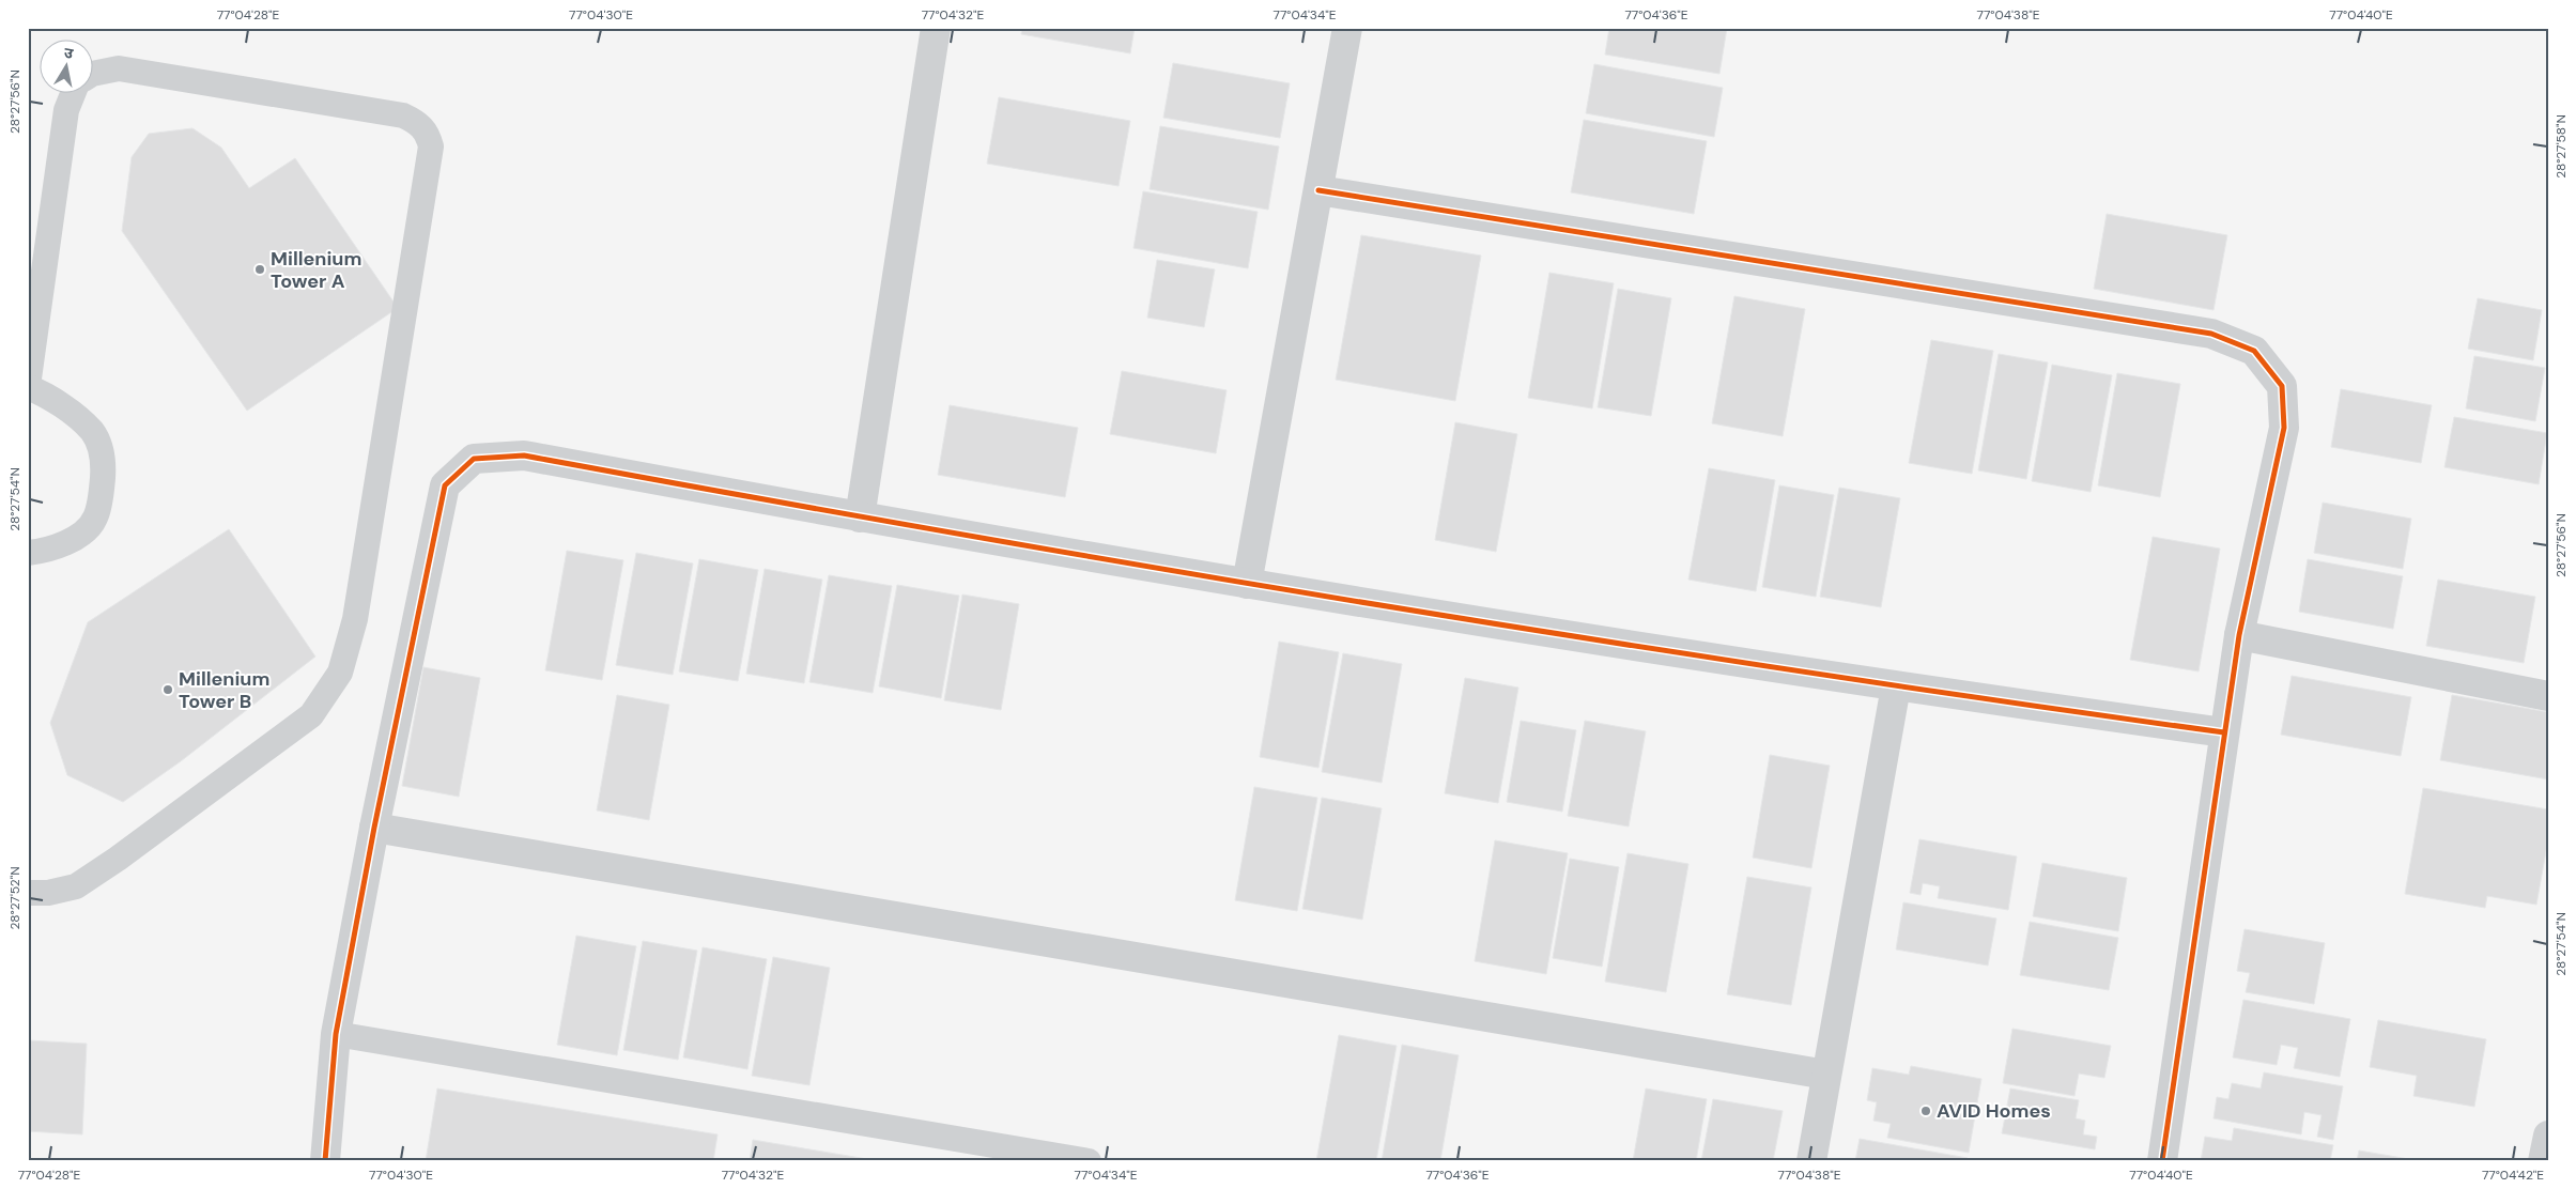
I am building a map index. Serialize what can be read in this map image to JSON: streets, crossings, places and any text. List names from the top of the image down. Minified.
{"places":["Millenium Tower A","Millenium Tower B","AVID Homes"],"north":"top","coordinates":["77°04'28\"E","77°04'30\"E","77°04'32\"E","77°04'34\"E","77°04'36\"E","77°04'38\"E","77°04'40\"E","28°27'56\"N","28°27'58\"N","28°27'54\"N","28°27'52\"N","77°04'42\"E"]}
